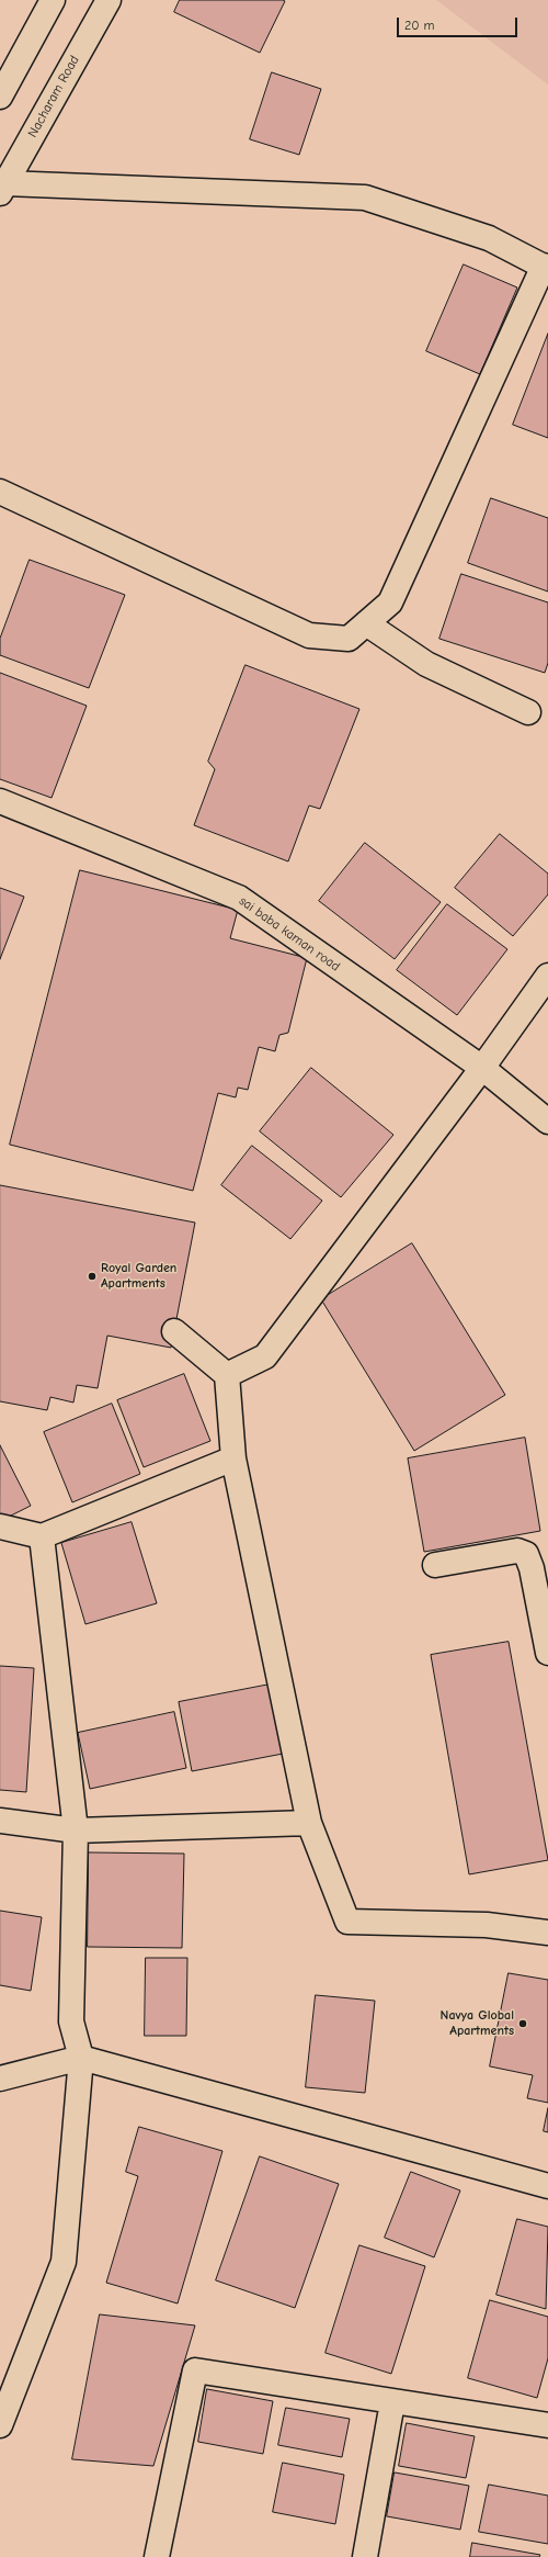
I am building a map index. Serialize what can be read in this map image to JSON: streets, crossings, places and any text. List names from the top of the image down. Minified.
{"streets":{"street":["Nacharam Road","sai baba kaman road"]},"places":["Royal Garden Apartments","Navya Global Apartments"],"scale_bar":"20 m"}
